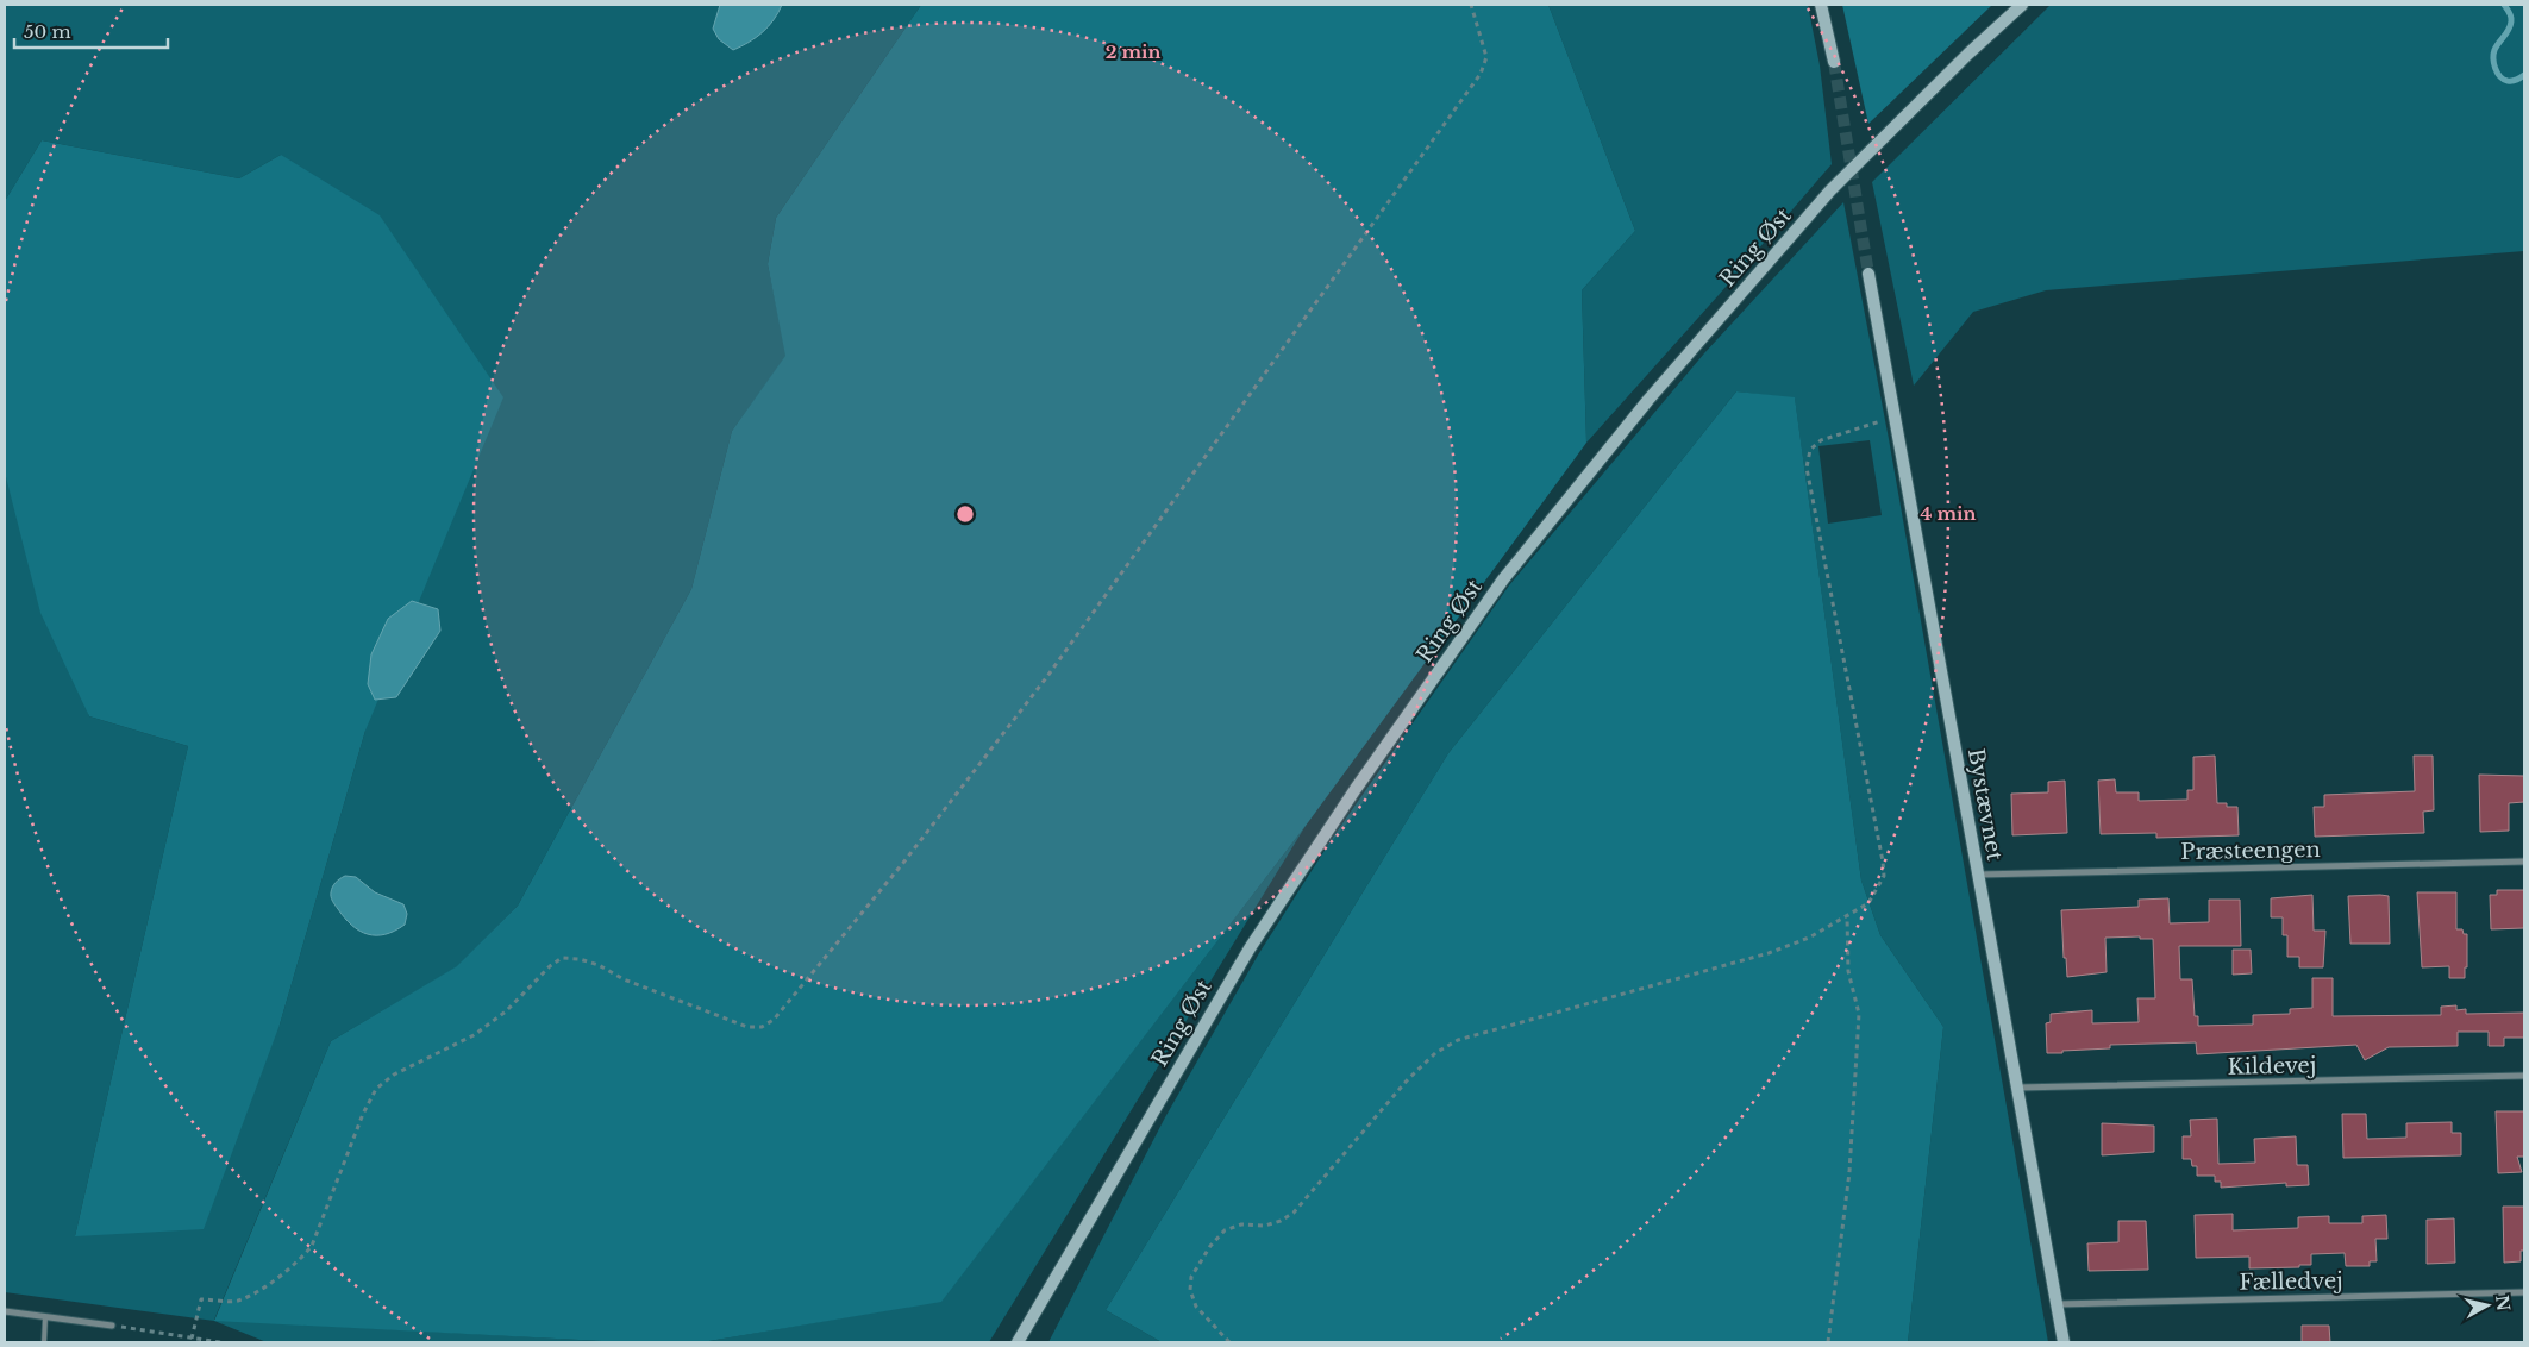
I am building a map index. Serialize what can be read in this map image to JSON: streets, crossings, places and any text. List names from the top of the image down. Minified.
{"streets":{"main road":["Ring Øst","Bystævnet"],"street":["Præsteengen","Kildevej","Fælledvej"]},"crossings":[["Bystævnet","Præsteengen"],["Bystævnet","Kildevej"],["Bystævnet","Fælledvej"]],"scale_bar":"50 m","north":"right","rings":["2 min","4 min"]}
